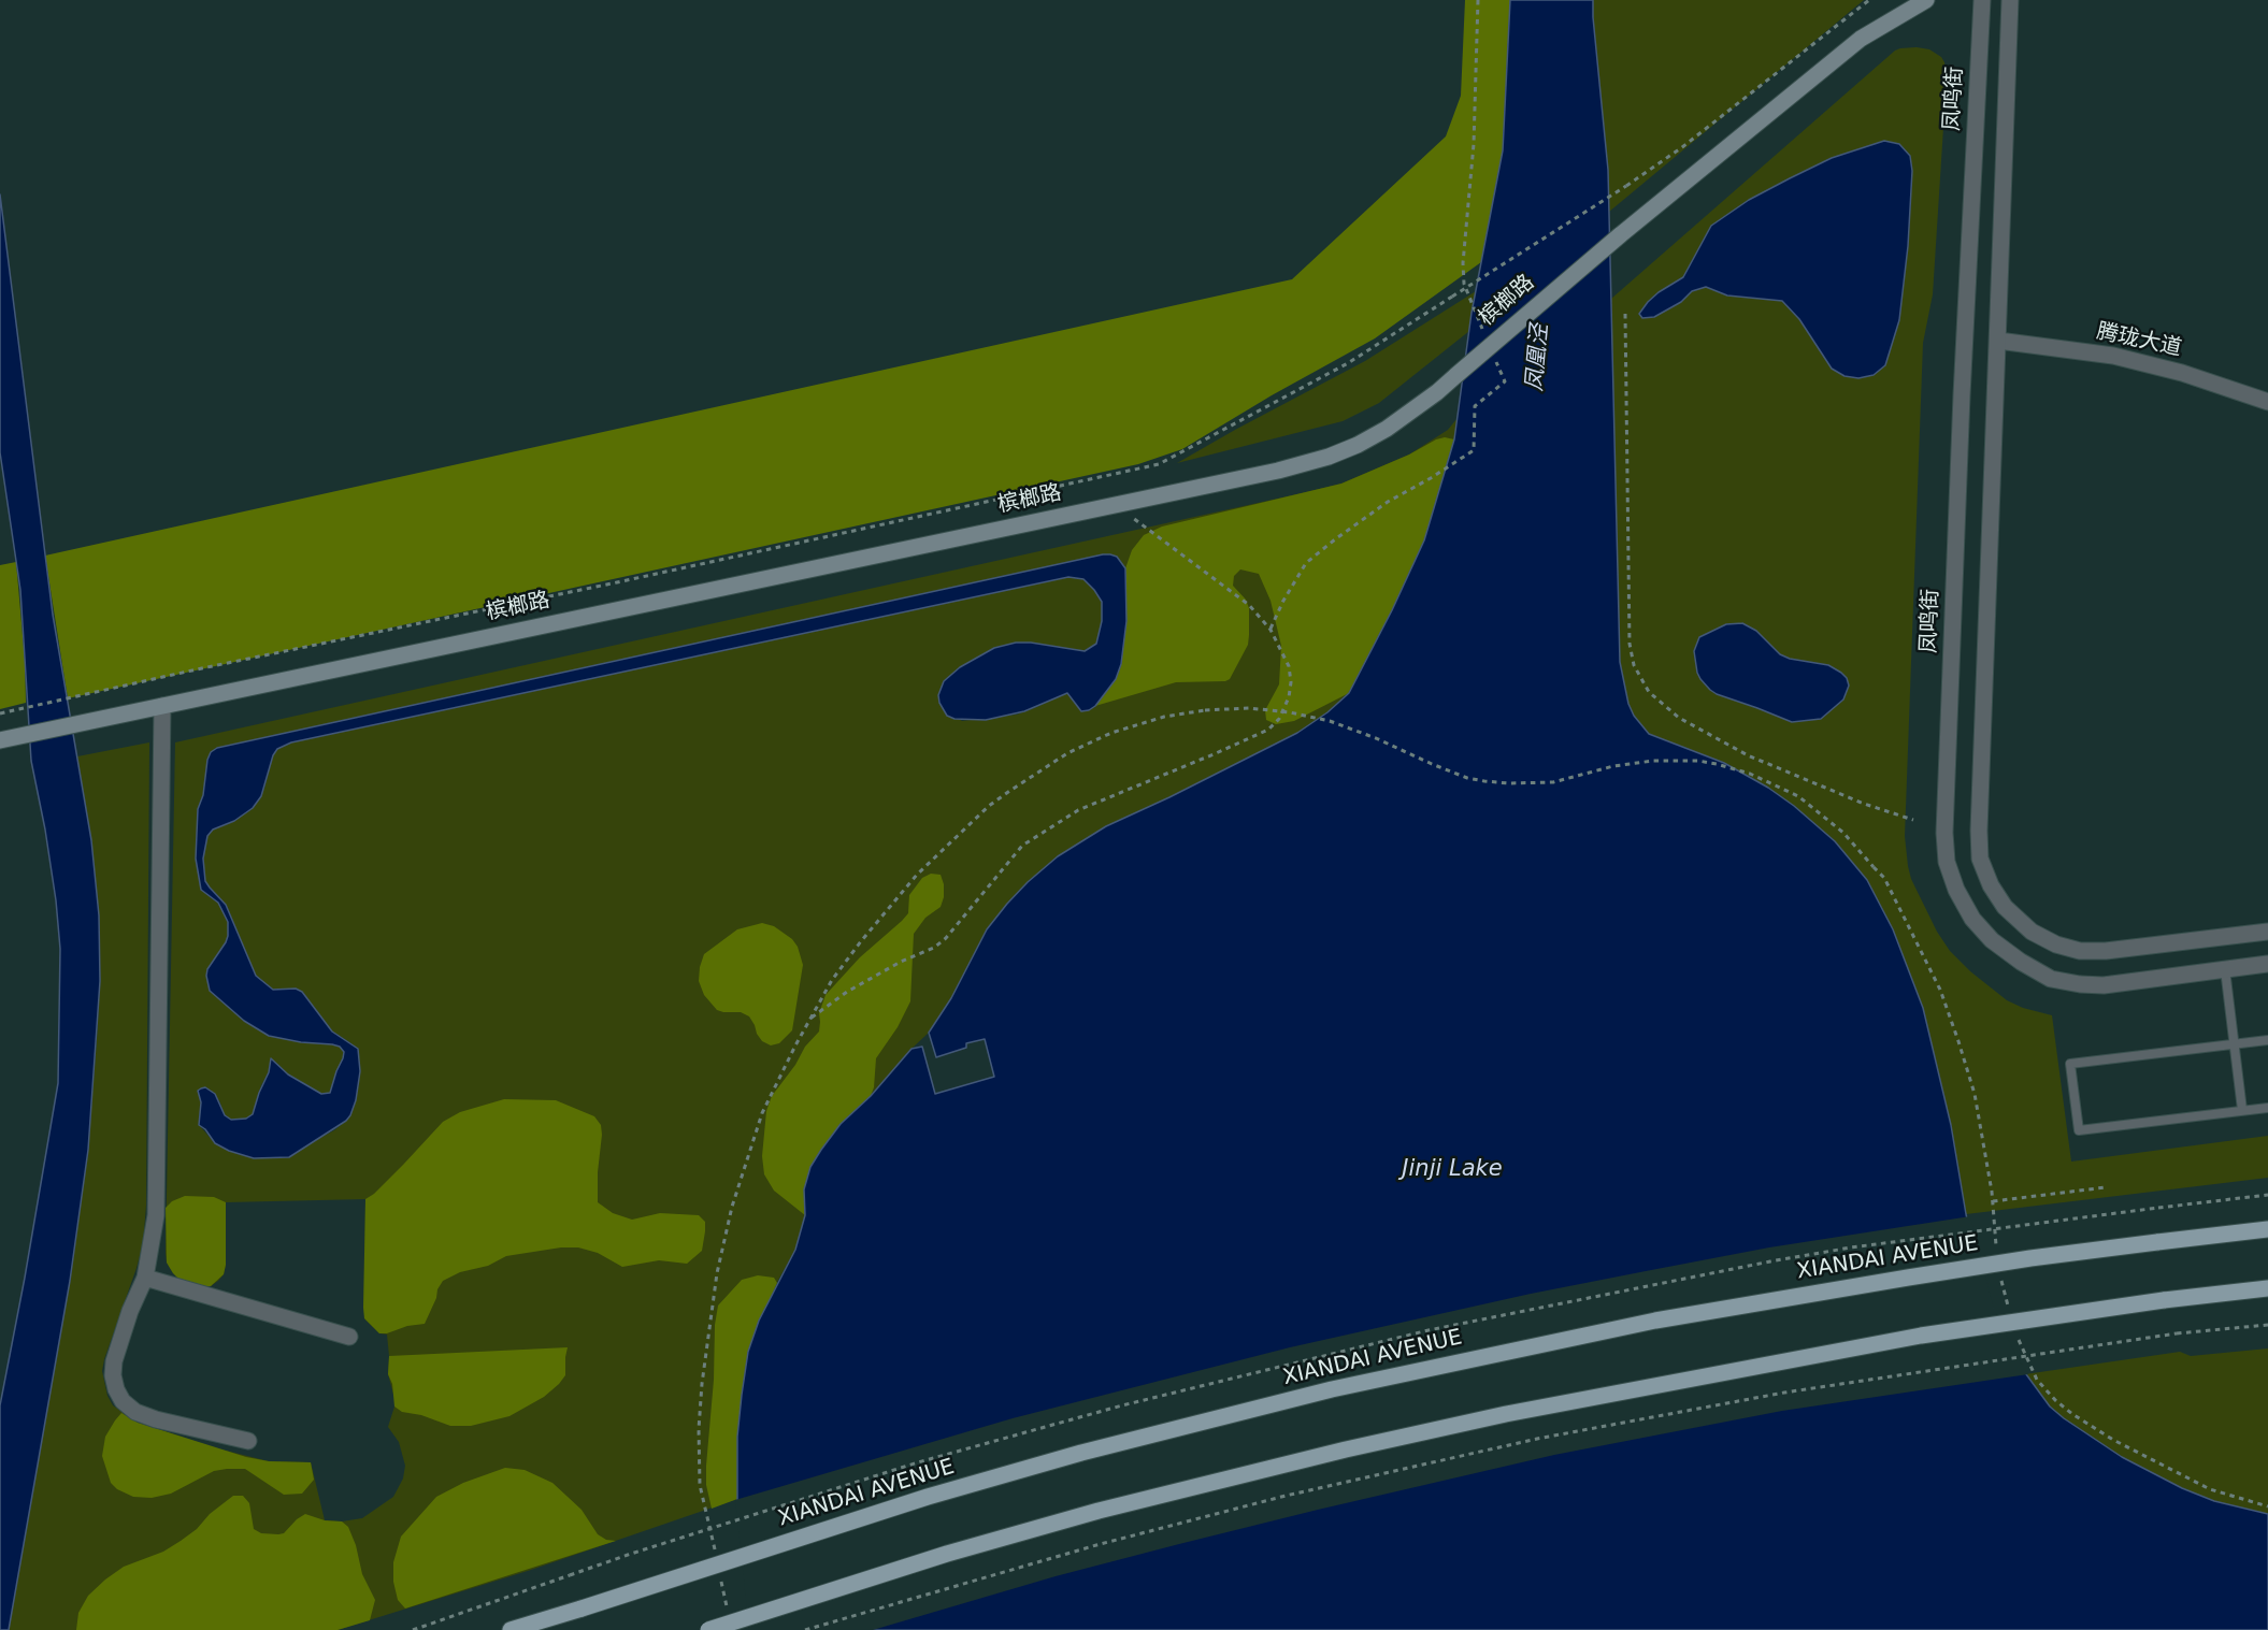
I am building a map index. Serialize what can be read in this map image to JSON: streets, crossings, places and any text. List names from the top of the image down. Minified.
{"streets":{"main road":["槟榔路","XIANDAI AVENUE"],"street":["凤鸣街","腾珑大道"]},"water":["凤凰泾","Jinji Lake"]}
